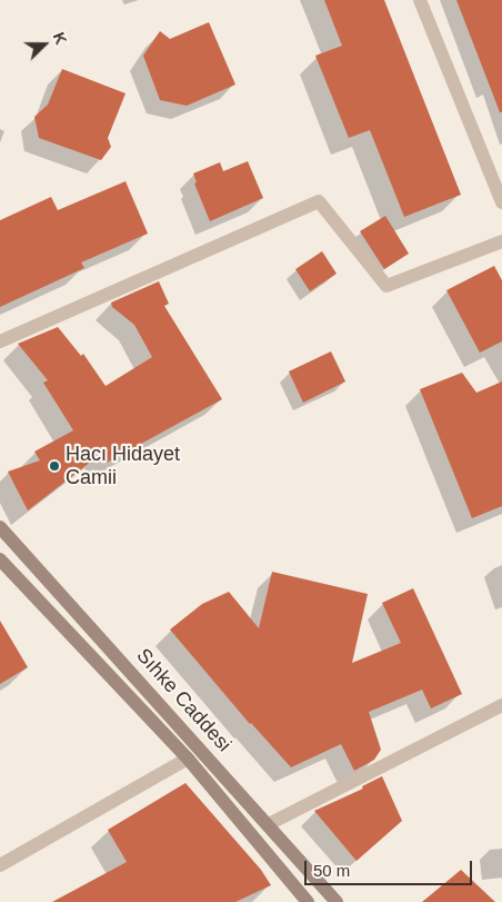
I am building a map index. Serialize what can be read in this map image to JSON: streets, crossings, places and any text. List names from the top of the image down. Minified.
{"streets":{"main road":["Sıhke Caddesi"]},"places":["Hacı Hidayet Camii"],"scale_bar":"50 m","north":"right"}
